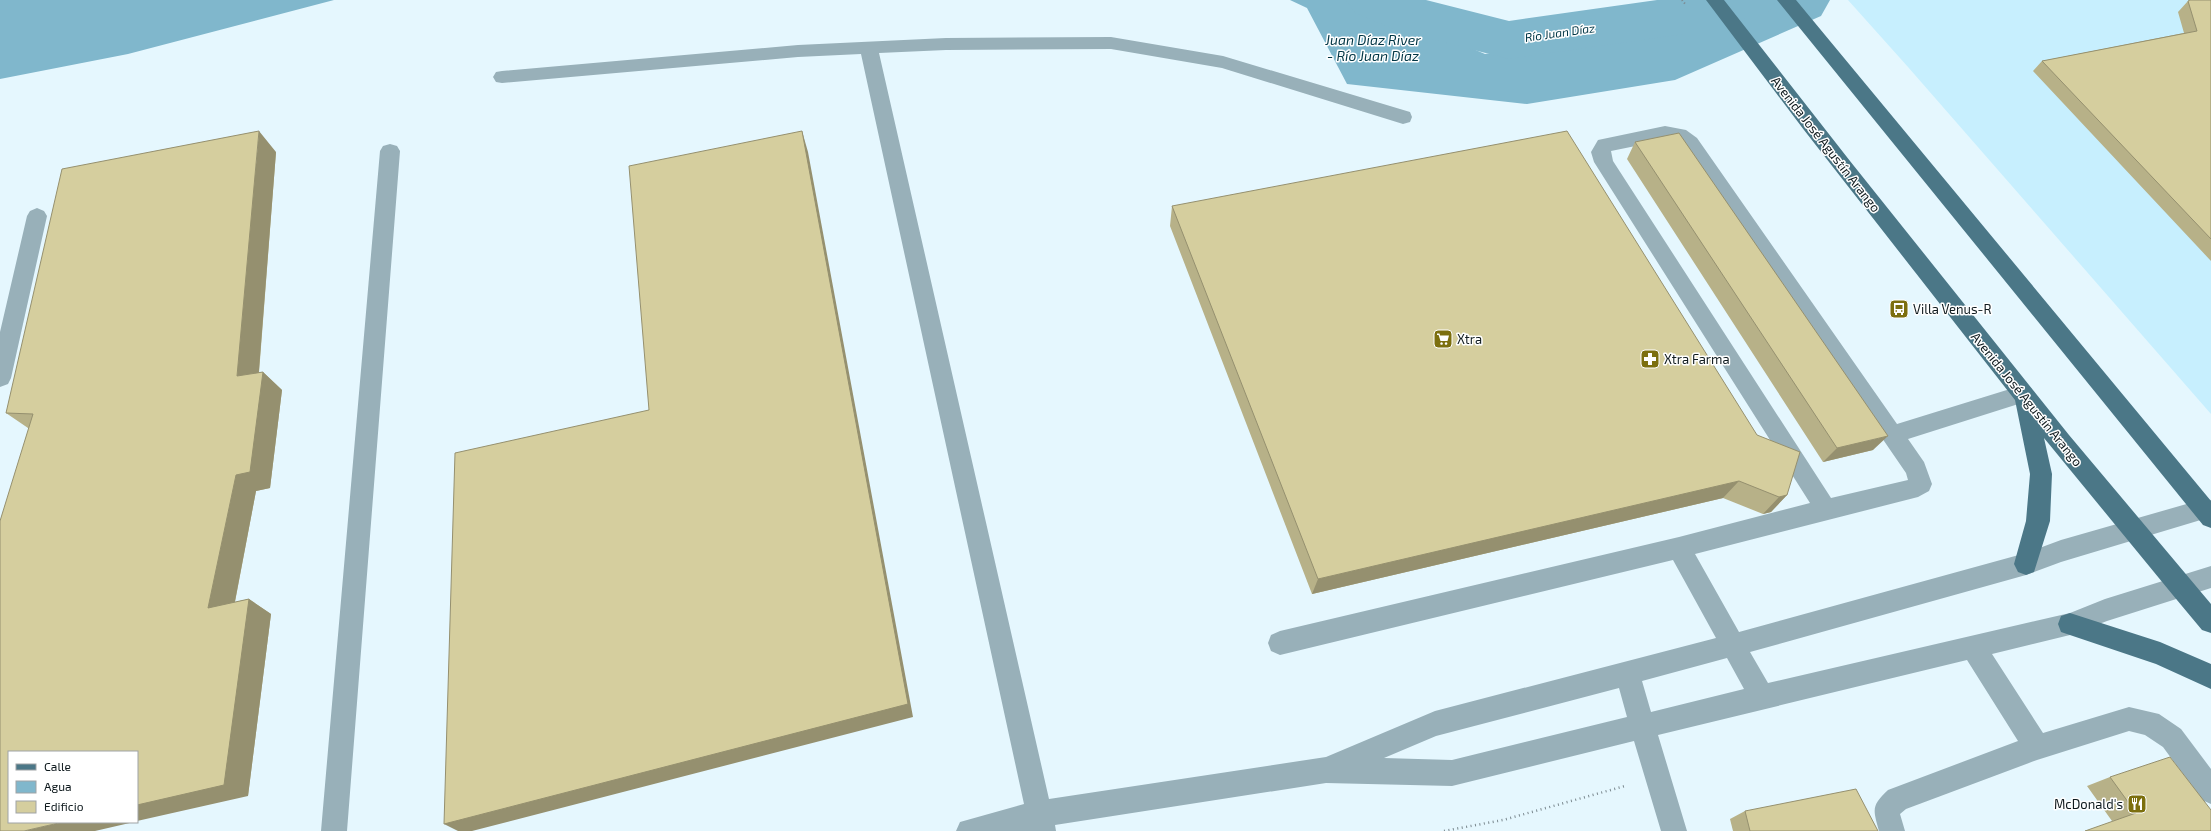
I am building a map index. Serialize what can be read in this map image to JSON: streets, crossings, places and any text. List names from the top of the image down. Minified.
{"streets":{"main road":["Avenida José Agustín Arango"]},"water":["Río Juan Díaz","Juan Díaz River - Río Juan Díaz"],"places":{"bus stop":["Villa Venus-R"],"supermarket":["Xtra"],"pharmacy":["Xtra Farma"],"restaurant":["McDonald's"]},"legend":["Calle","Agua","Edificio"]}
